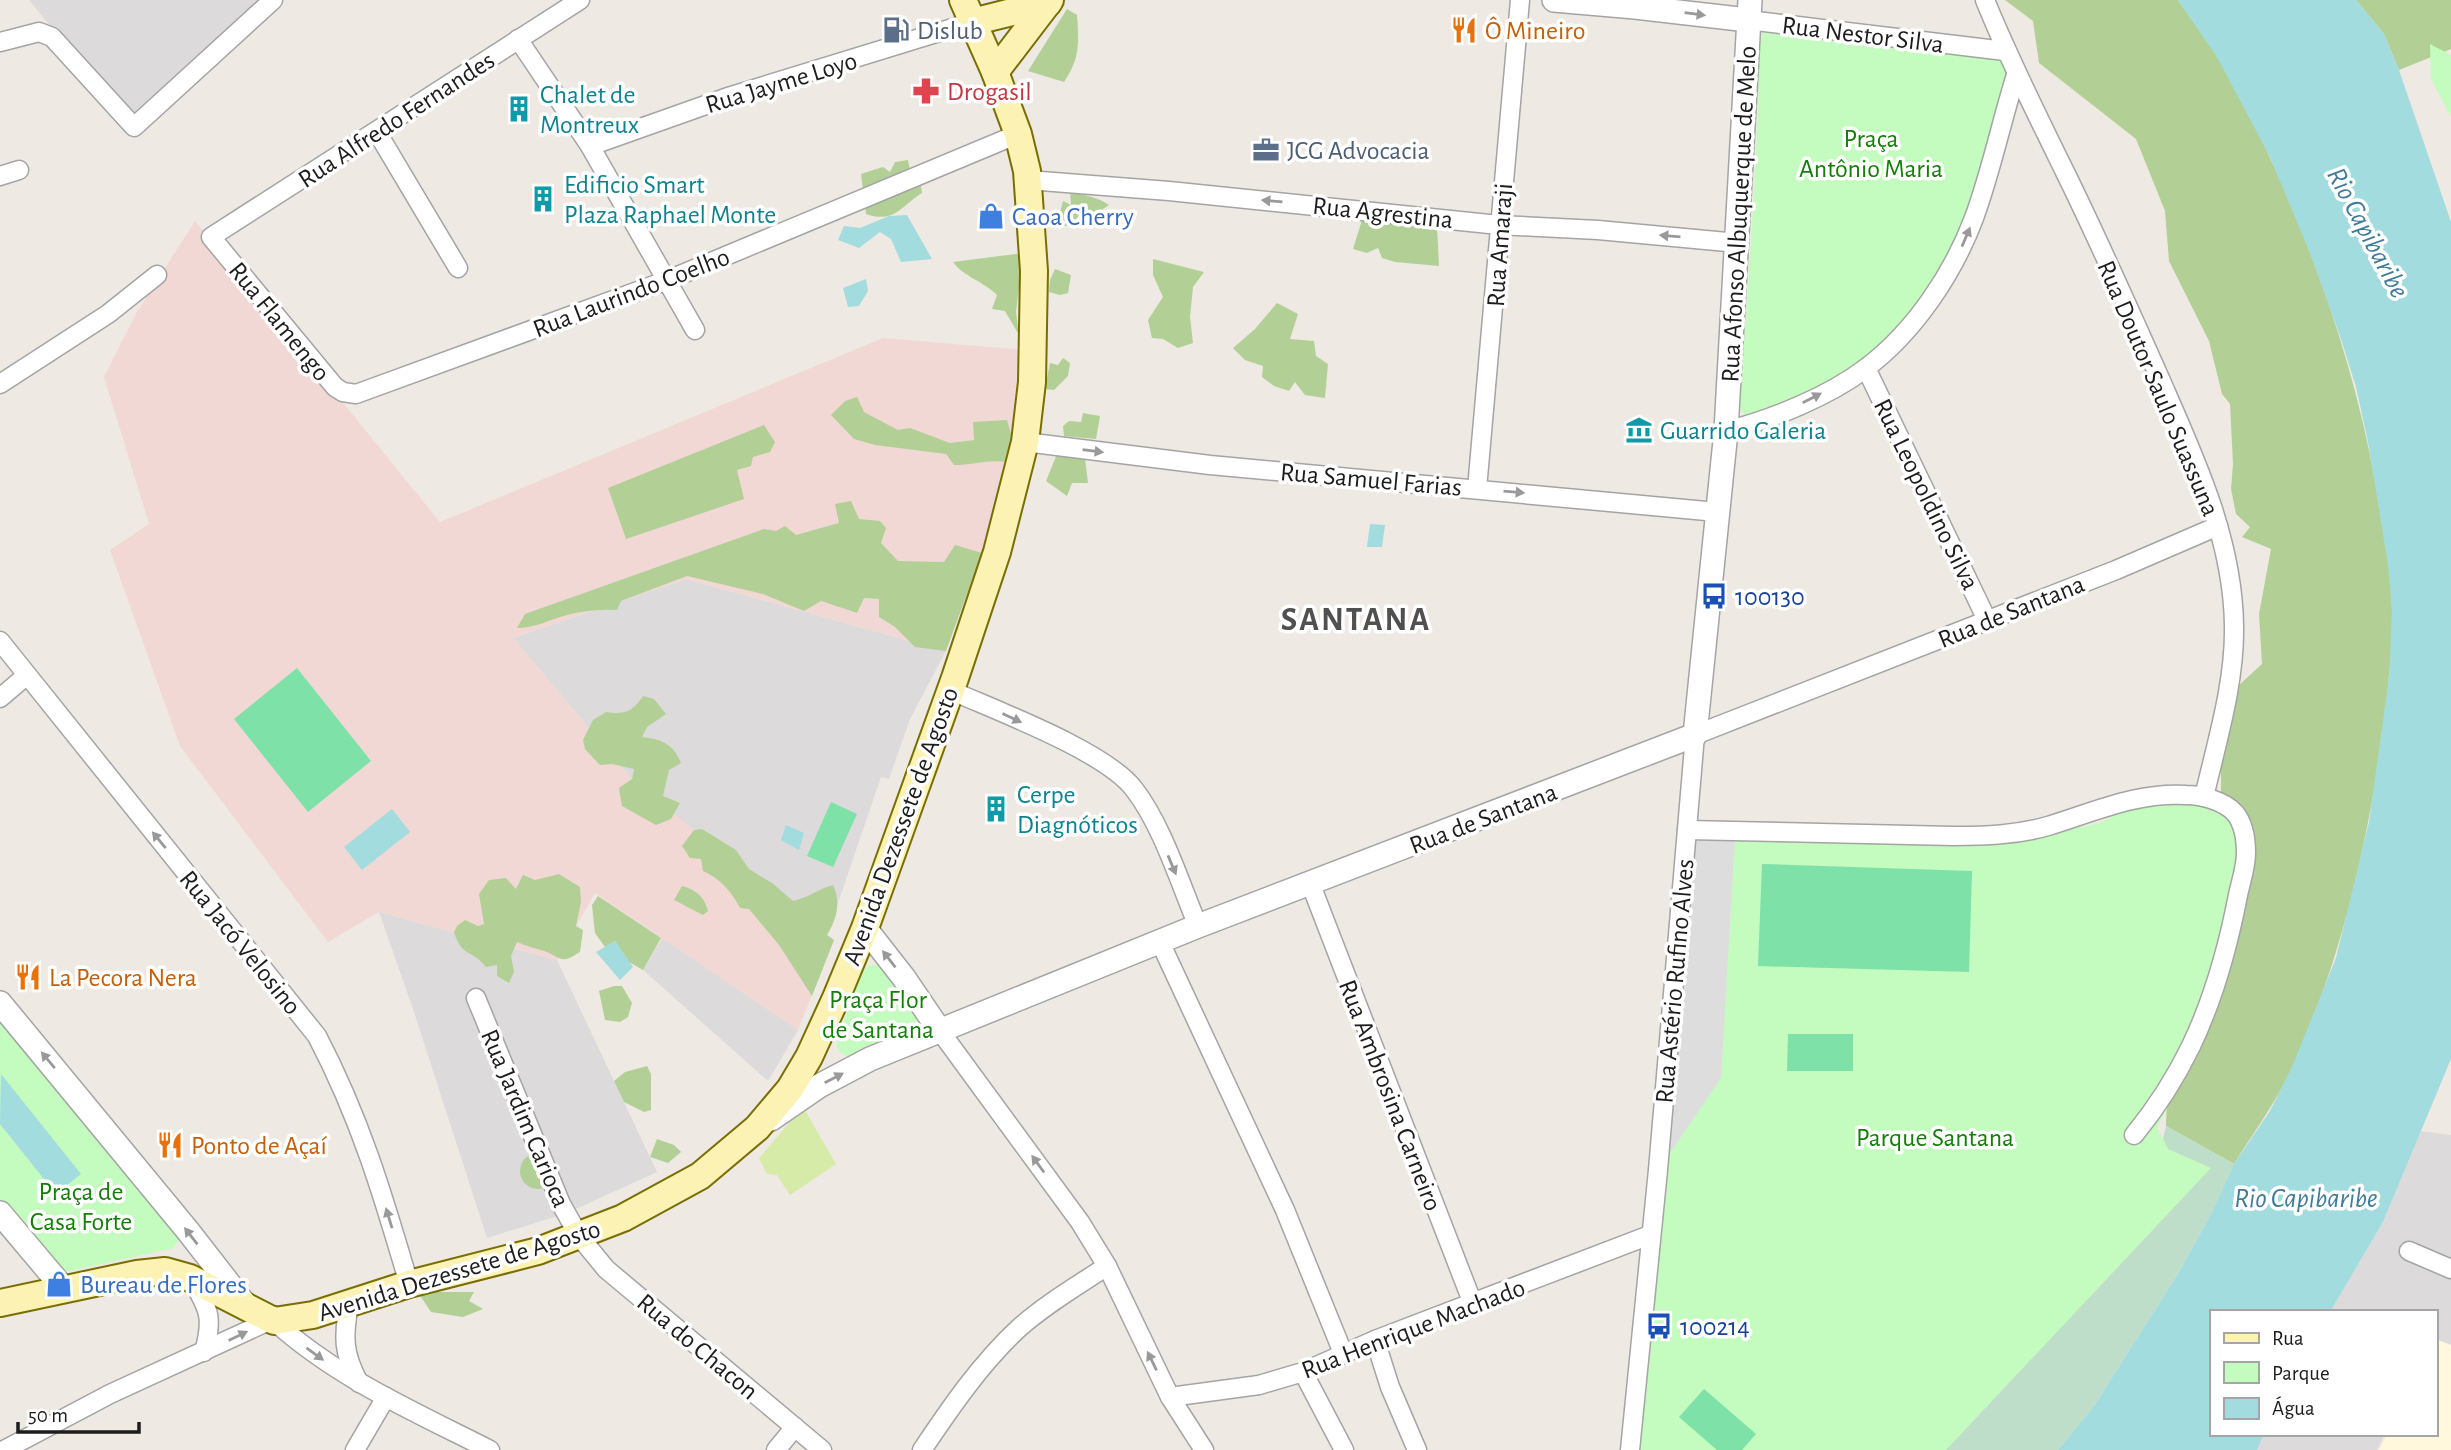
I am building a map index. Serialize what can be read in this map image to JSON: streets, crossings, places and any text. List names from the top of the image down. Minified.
{"streets":{"main road":["Avenida Dezessete de Agosto"],"street":["Rua Nestor Silva","Rua Jayme Loyo","Rua Alfredo Fernandes","Rua Agrestina","Rua Afonso Albuquerque de Melo","Rua Amaraji","Rua Laurindo Coelho","Rua Flamengo","Rua Doutor Saulo Suassuna","Rua Samuel Farias","Rua Leopoldino Silva","Rua de Santana","Rua Jacó Velosino","Rua Astério Rufino Alves","Rua Ambrosina Carneiro","Rua Jardim Carioca","Rua Henrique Machado","Rua do Chacon"]},"crossings":[["Rua Nestor Silva","Rua Afonso Albuquerque de Melo"],["Rua Nestor Silva","Rua Doutor Saulo Suassuna"],["Rua Jayme Loyo","Avenida Dezessete de Agosto"],["Rua Alfredo Fernandes","Rua Flamengo"],["Rua Agrestina","Rua Afonso Albuquerque de Melo"],["Rua Agrestina","Rua Amaraji"],["Rua Agrestina","Avenida Dezessete de Agosto"],["Rua Afonso Albuquerque de Melo","Rua Samuel Farias"],["Rua Afonso Albuquerque de Melo","Rua Astério Rufino Alves"],["Rua Amaraji","Rua Samuel Farias"],["Rua Laurindo Coelho","Rua Flamengo"],["Rua Laurindo Coelho","Avenida Dezessete de Agosto"],["Rua Doutor Saulo Suassuna","Rua de Santana"],["Rua Samuel Farias","Avenida Dezessete de Agosto"],["Rua Samuel Farias","Rua Astério Rufino Alves"],["Rua Leopoldino Silva","Rua de Santana"],["Rua de Santana","Avenida Dezessete de Agosto"],["Rua de Santana","Rua Astério Rufino Alves"],["Rua de Santana","Rua Ambrosina Carneiro"],["Avenida Dezessete de Agosto","Rua Jacó Velosino"],["Avenida Dezessete de Agosto","Rua Jardim Carioca"],["Avenida Dezessete de Agosto","Rua do Chacon"],["Rua Astério Rufino Alves","Rua Henrique Machado"],["Rua Ambrosina Carneiro","Rua Henrique Machado"],["Rua Jardim Carioca","Rua do Chacon"]],"one_way":["Rua Nestor Silva","Rua Agrestina","Rua Samuel Farias","Rua Jacó Velosino"],"districts":["SANTANA"],"water":["Rio Capibaribe"],"parks":["Praça Antônio Maria","Praça Flor de Santana","Parque Santana","Praça de Casa Forte"],"places":{"fuel station":["Dislub"],"restaurant":["Ô Mineiro","La Pecora Nera","Ponto de Açaí"],"pharmacy":["Drogasil"],"building":["Chalet de Montreux","Edificio Smart Plaza Raphael Monte","Cerpe Diagnóticos"],"office":["JCG Advocacia"],"shop":["Caoa Cherry","Bureau de Flores"],"museum":["Guarrido Galeria"],"bus stop":["100130","100214"]},"legend":["Rua","Parque","Água"],"scale_bar":"50 m"}
